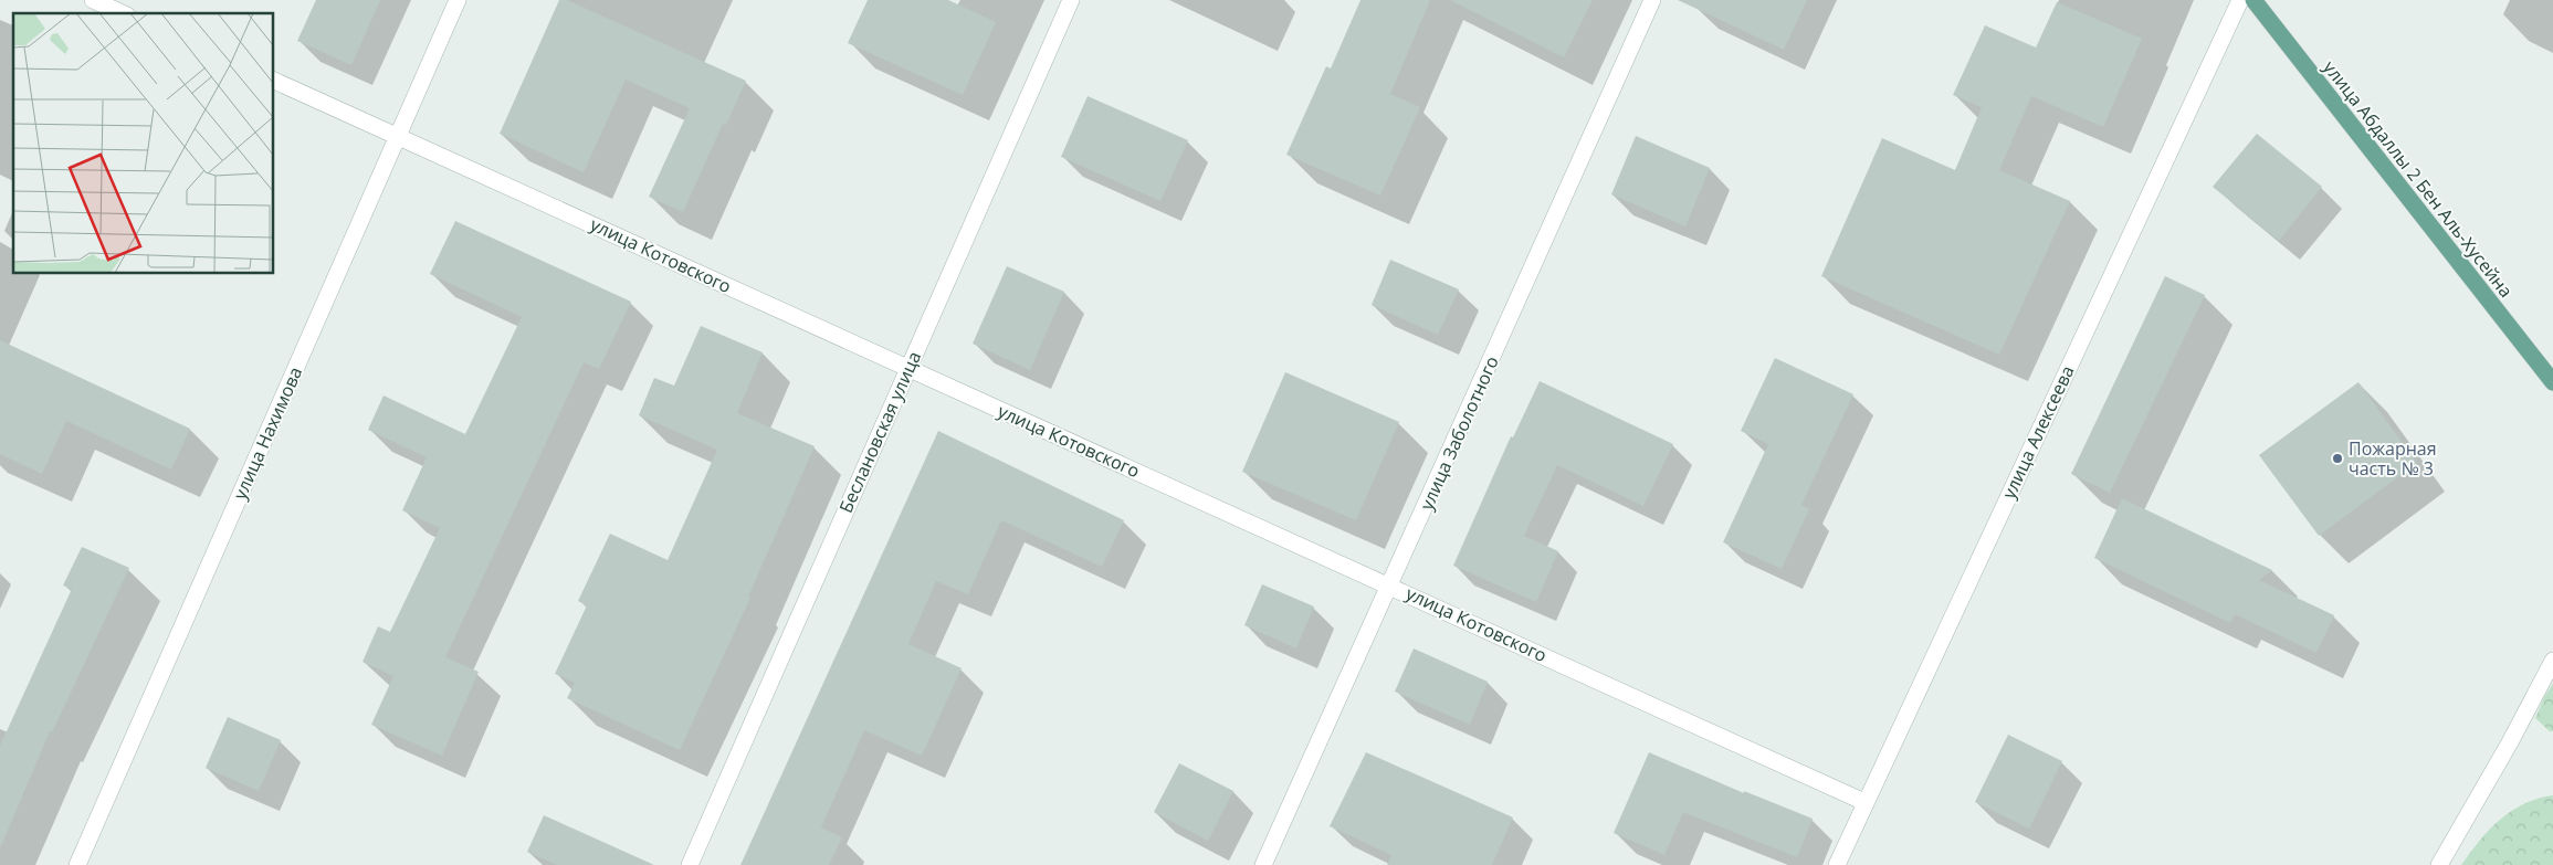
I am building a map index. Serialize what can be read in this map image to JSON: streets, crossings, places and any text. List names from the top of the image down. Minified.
{"streets":{"main road":["улица Абдаллы 2 Бен Аль-Хусейна"],"street":["улица Котовского","Беслановская улица","улица Алексеева","улица Нахимова","улица Заболотного"]},"crossings":[["улица Котовского","Беслановская улица"],["улица Котовского","улица Алексеева"],["улица Котовского","улица Нахимова"],["улица Котовского","улица Заболотного"]],"places":["Пожарная часть № 3"]}
